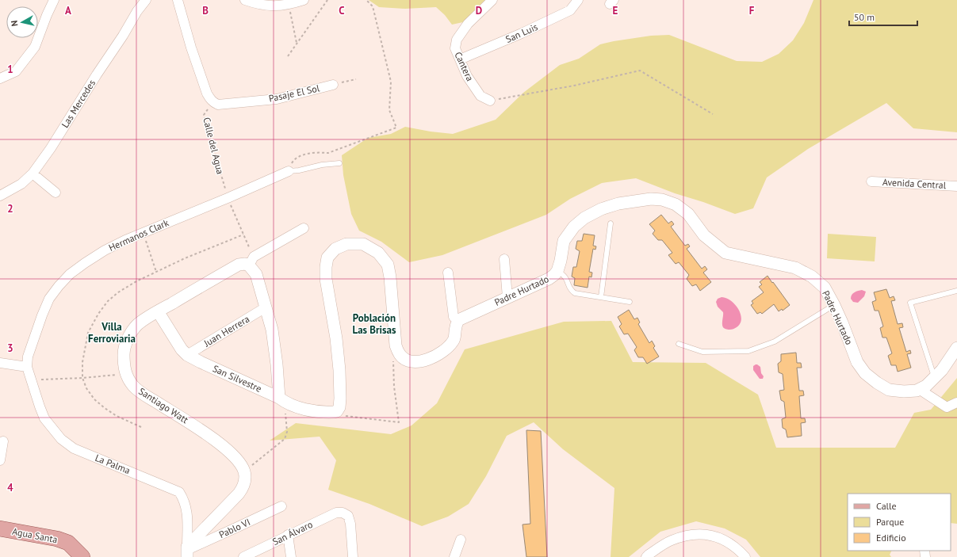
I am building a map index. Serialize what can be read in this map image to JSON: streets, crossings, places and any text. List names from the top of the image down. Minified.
{"streets":{"main road":["Agua Santa"],"street":["San Luis","Cantera","Pasaje El Sol","Las Mercedes","Calle del Agua","Avenida Central","Hermanos Clark","Padre Hurtado","Juan Herrera","San Silvestre","Santiago Watt","La Palma","Pablo VI","San Álvaro"]},"crossings":[["San Luis","Cantera"],["Pasaje El Sol","Calle del Agua"],["Calle del Agua","Hermanos Clark"],["Calle del Agua","Santiago Watt"],["Hermanos Clark","La Palma"],["Juan Herrera","San Silvestre"],["San Silvestre","Santiago Watt"],["La Palma","Pablo VI"]],"districts":["Población Las Brisas","Villa Ferroviaria"],"legend":["Calle","Parque","Edificio"],"scale_bar":"50 m","north":"left","grid":{"columns":["A","B","C","D","E","F"],"rows":["1","2","3","4"]}}
